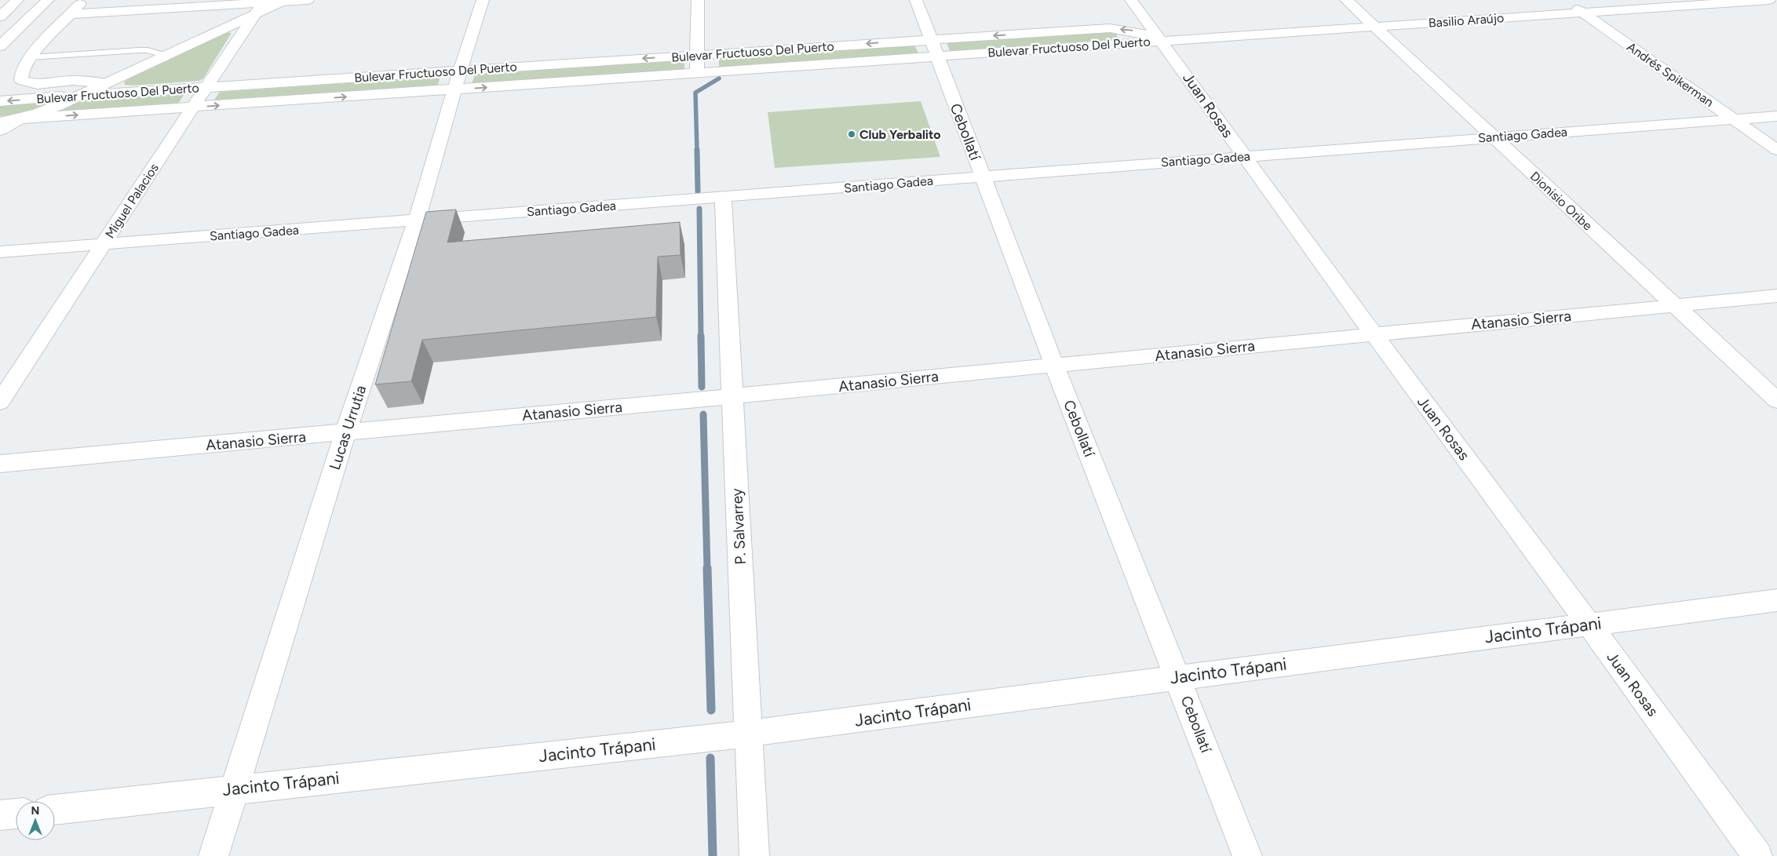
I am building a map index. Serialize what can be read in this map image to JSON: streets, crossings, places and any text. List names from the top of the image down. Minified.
{"streets":{"main road":["Basilio Araújo","Bulevar Fructuoso Del Puerto","Andrés Spikerman","Juan Rosas","Cebollatí","Santiago Gadea","Miguel Palacios","Dionisio Oribe","Atanasio Sierra","Lucas Urrutia","P. Salvarrey","Jacinto Trápani"]},"crossings":[["Basilio Araújo","Bulevar Fructuoso Del Puerto"],["Basilio Araújo","Andrés Spikerman"],["Basilio Araújo","Juan Rosas"],["Basilio Araújo","Dionisio Oribe"],["Bulevar Fructuoso Del Puerto","Juan Rosas"],["Bulevar Fructuoso Del Puerto","Cebollatí"],["Bulevar Fructuoso Del Puerto","Miguel Palacios"],["Bulevar Fructuoso Del Puerto","Lucas Urrutia"],["Andrés Spikerman","Santiago Gadea"],["Juan Rosas","Santiago Gadea"],["Juan Rosas","Atanasio Sierra"],["Juan Rosas","Jacinto Trápani"],["Cebollatí","Santiago Gadea"],["Cebollatí","Atanasio Sierra"],["Cebollatí","Jacinto Trápani"],["Santiago Gadea","Miguel Palacios"],["Santiago Gadea","Dionisio Oribe"],["Santiago Gadea","Lucas Urrutia"],["Santiago Gadea","P. Salvarrey"],["Dionisio Oribe","Atanasio Sierra"],["Atanasio Sierra","Lucas Urrutia"],["Atanasio Sierra","P. Salvarrey"],["Lucas Urrutia","Jacinto Trápani"],["P. Salvarrey","Jacinto Trápani"]],"places":["Club Yerbalito"],"north":"top"}
